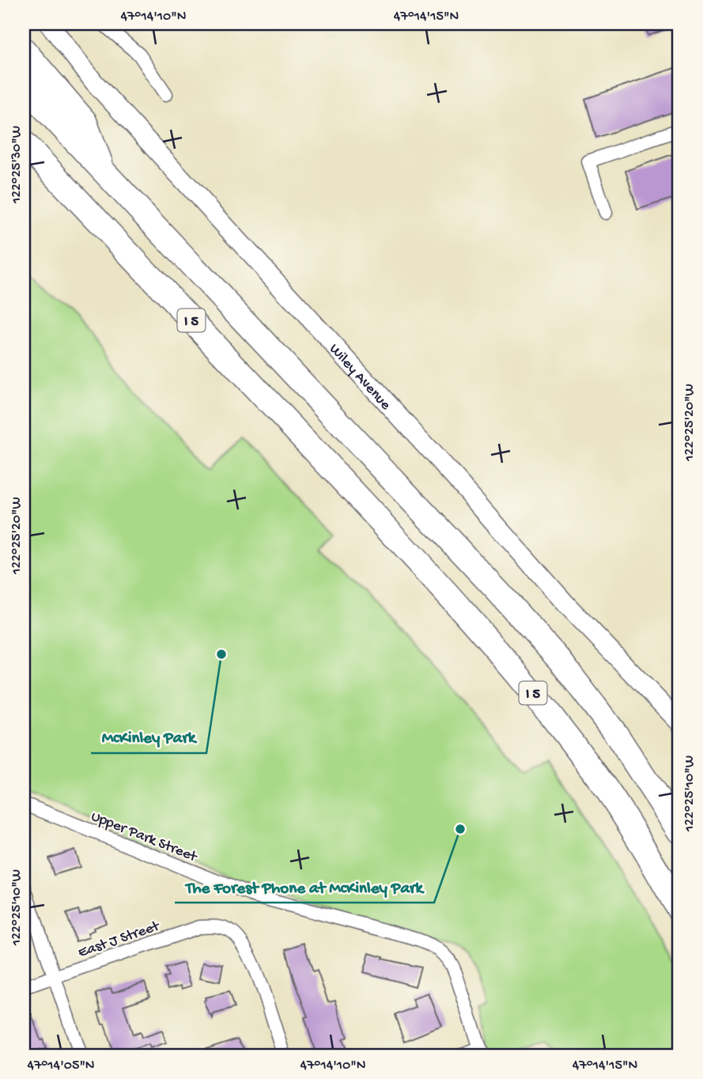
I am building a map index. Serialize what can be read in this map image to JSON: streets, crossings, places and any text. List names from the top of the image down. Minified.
{"streets":{"highway":["I 5"],"street":["Wiley Avenue","Upper Park Street","East J Street"]},"places":["McKinley Park","The Forest Phone at McKinley Park"],"coordinates":["47°14'10\"N","47°14'15\"N","122°25'30\"W","122°25'20\"W","122°25'10\"W","47°14'05\"N"]}
